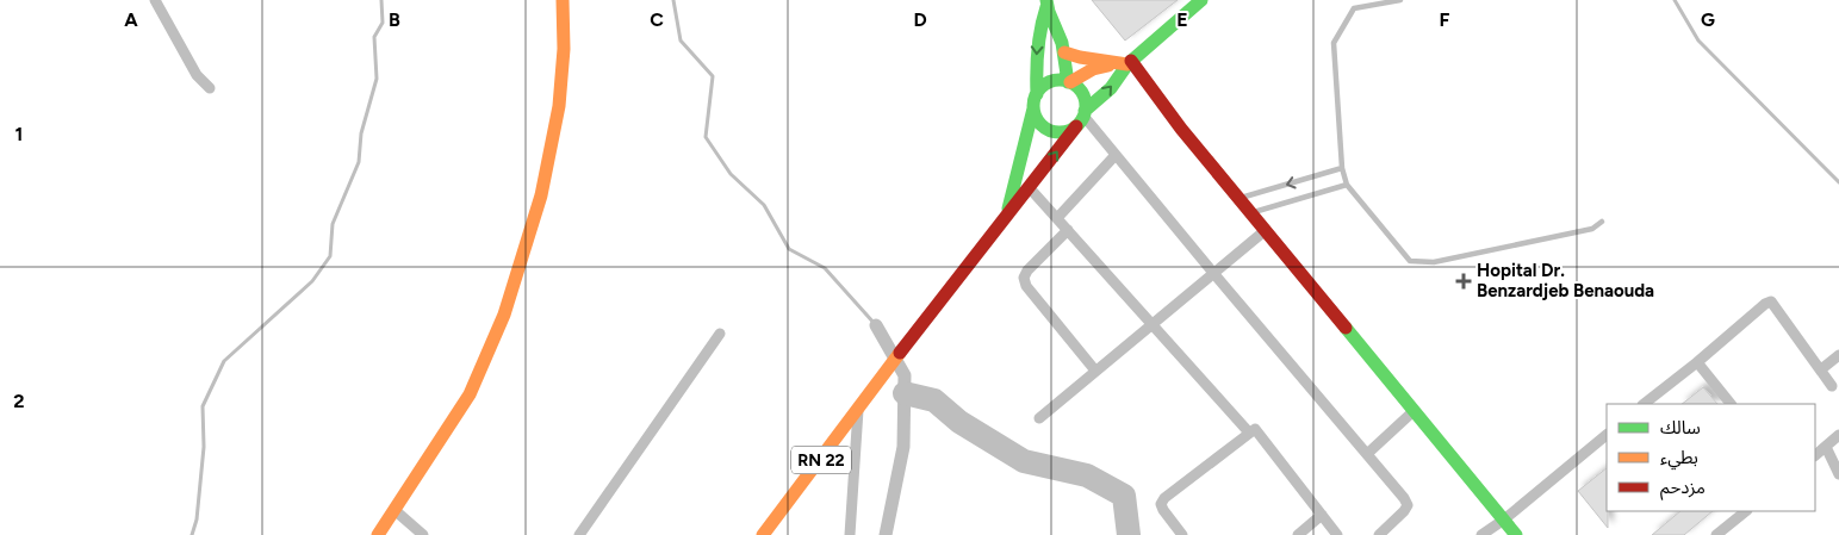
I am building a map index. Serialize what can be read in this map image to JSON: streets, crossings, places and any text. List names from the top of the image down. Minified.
{"streets":{"main road":["RN 22"]},"places":{"health":["Hopital Dr. Benzardjeb Benaouda"]},"legend":["سالك","بطيء","مزدحم"],"grid":{"columns":["A","B","C","D","E","F","G"],"rows":["1","2"]}}
